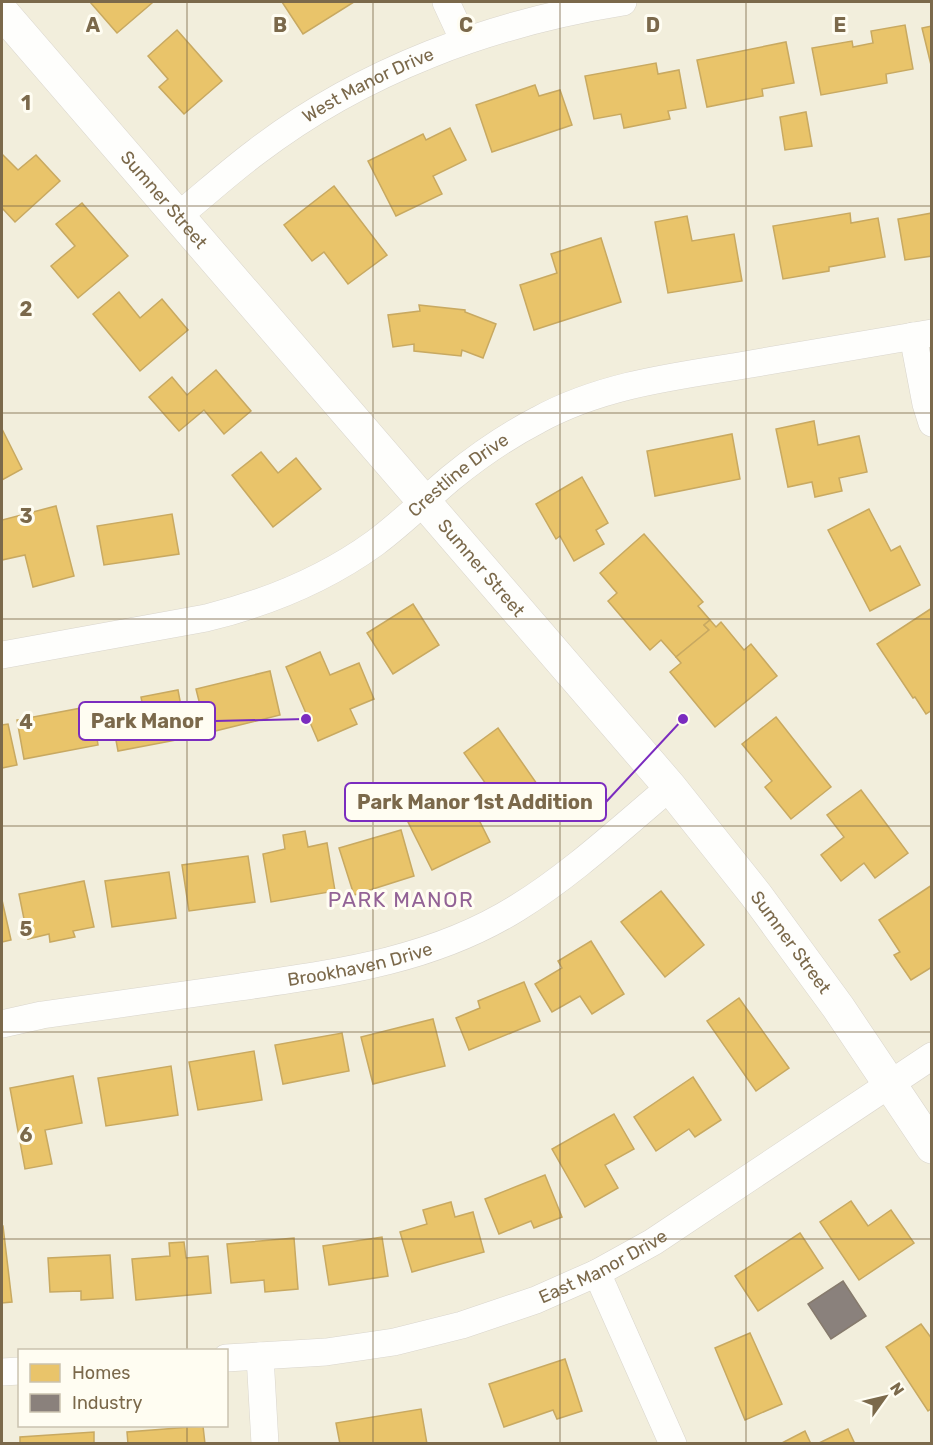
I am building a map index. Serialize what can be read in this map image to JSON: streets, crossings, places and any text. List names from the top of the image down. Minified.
{"streets":{"street":["West Manor Drive","Sumner Street","Crestline Drive","Brookhaven Drive","East Manor Drive"]},"crossings":[["West Manor Drive","Sumner Street"],["Sumner Street","Crestline Drive"],["Sumner Street","Brookhaven Drive"],["Sumner Street","East Manor Drive"]],"districts":["PARK MANOR"],"places":["Park Manor","Park Manor 1st Addition"],"legend":["Homes","Industry"],"north":"top right","grid":{"columns":["A","B","C","D","E"],"rows":["1","2","3","4","5","6"]}}
